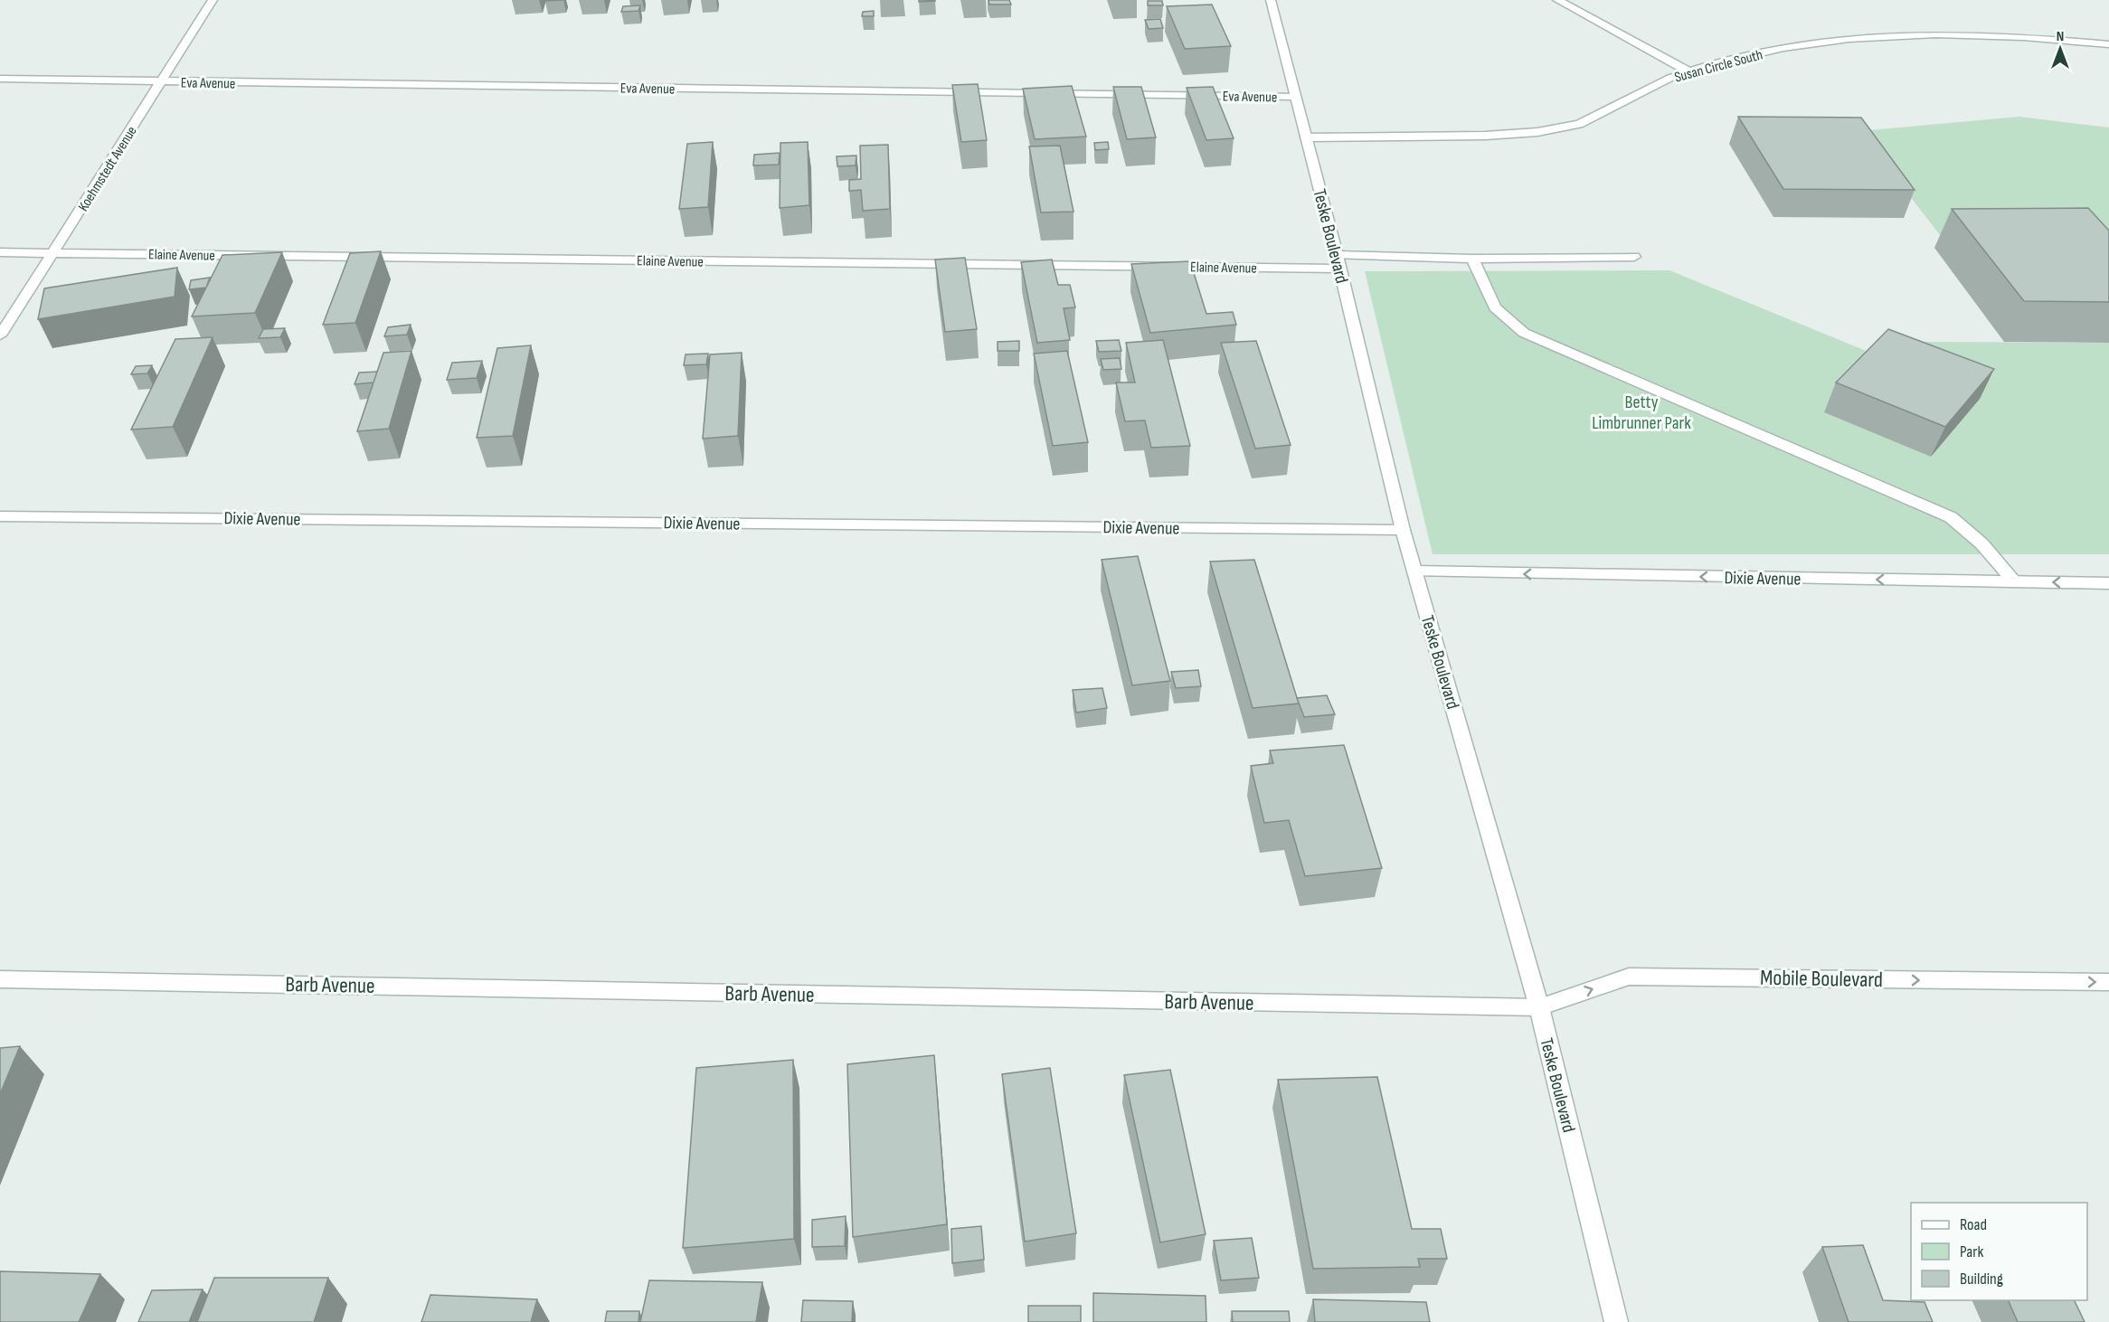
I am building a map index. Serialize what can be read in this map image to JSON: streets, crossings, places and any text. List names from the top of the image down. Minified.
{"streets":{"street":["Susan Circle South","Eva Avenue","Koehmstedt Avenue","Teske Boulevard","Elaine Avenue","Dixie Avenue","Mobile Boulevard","Barb Avenue"]},"crossings":[["Susan Circle South","Teske Boulevard"],["Eva Avenue","Koehmstedt Avenue"],["Eva Avenue","Teske Boulevard"],["Koehmstedt Avenue","Elaine Avenue"],["Teske Boulevard","Elaine Avenue"],["Teske Boulevard","Dixie Avenue"],["Teske Boulevard","Mobile Boulevard"],["Teske Boulevard","Barb Avenue"],["Mobile Boulevard","Barb Avenue"]],"one_way":["Mobile Boulevard"],"parks":["Betty Limbrunner Park"],"legend":["Road","Park","Building"],"north":"top"}
